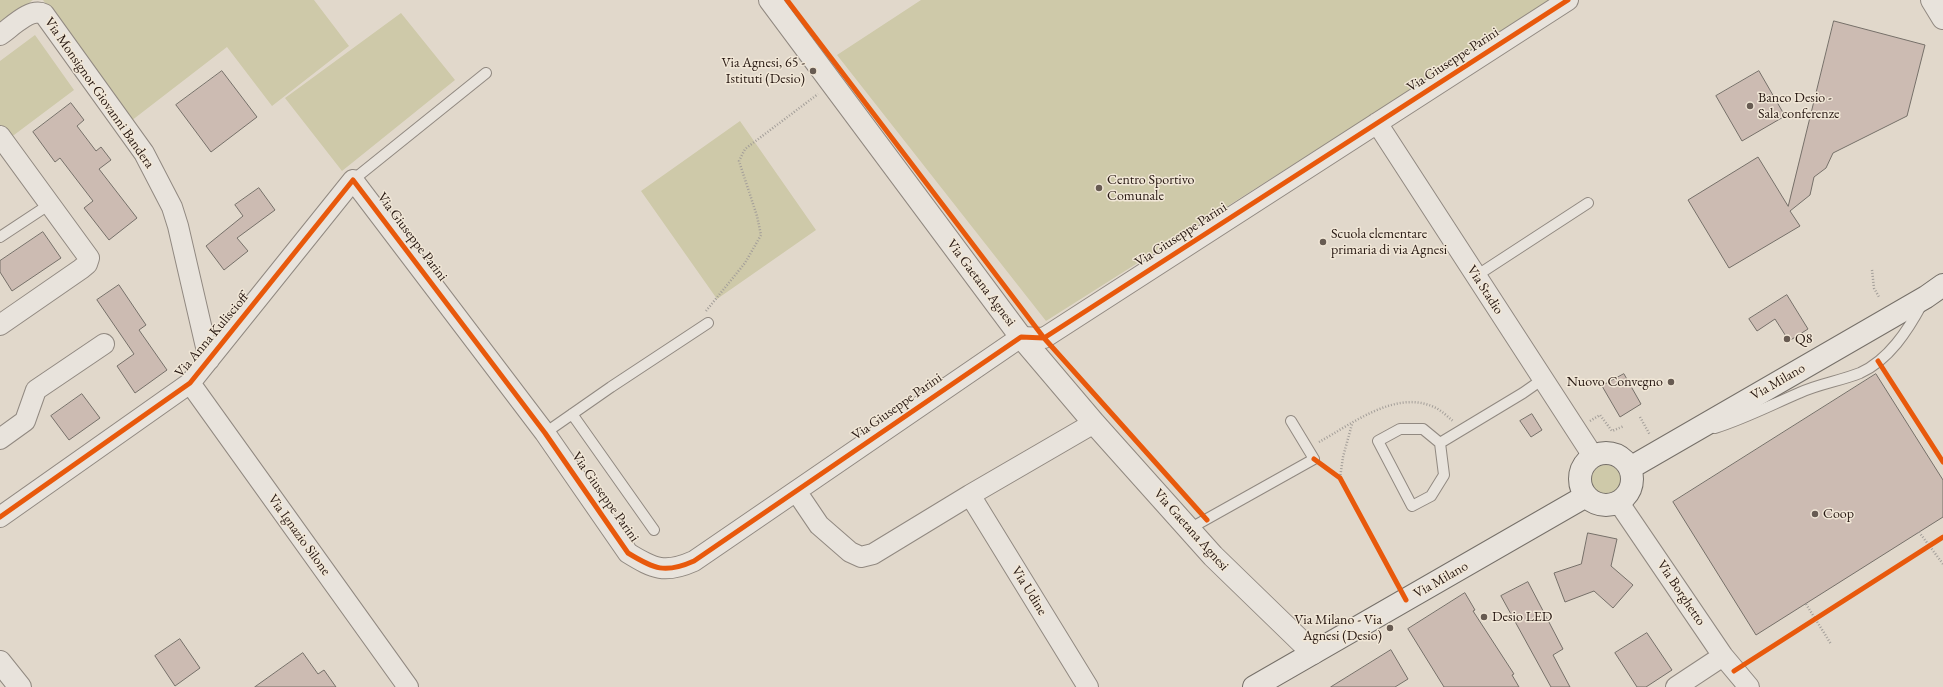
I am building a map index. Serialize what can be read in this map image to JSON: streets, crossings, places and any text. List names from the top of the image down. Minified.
{"streets":{"street":["Via Giuseppe Parini","Via Monsignor Giovanni Bandera","Via Gaetana Agnesi","Via Stadio","Via Anna Kuliscioff","Via Milano","Via Ignazio Silone","Via Udine","Via Borghetto"]},"crossings":[["Via Giuseppe Parini","Via Gaetana Agnesi"],["Via Giuseppe Parini","Via Stadio"],["Via Giuseppe Parini","Via Anna Kuliscioff"],["Via Monsignor Giovanni Bandera","Via Anna Kuliscioff"],["Via Gaetana Agnesi","Via Milano"],["Via Stadio","Via Milano"],["Via Stadio","Via Borghetto"],["Via Anna Kuliscioff","Via Ignazio Silone"],["Via Milano","Via Borghetto"]],"places":["Via Agnesi, 65 - Istituti (Desio)","Banco Desio - Sala conferenze","Centro Sportivo Comunale","Scuola elementare primaria di via Agnesi","Q8","Nuovo Convegno","Coop","Desio LED","Via Milano - Via Agnesi (Desio)"]}
